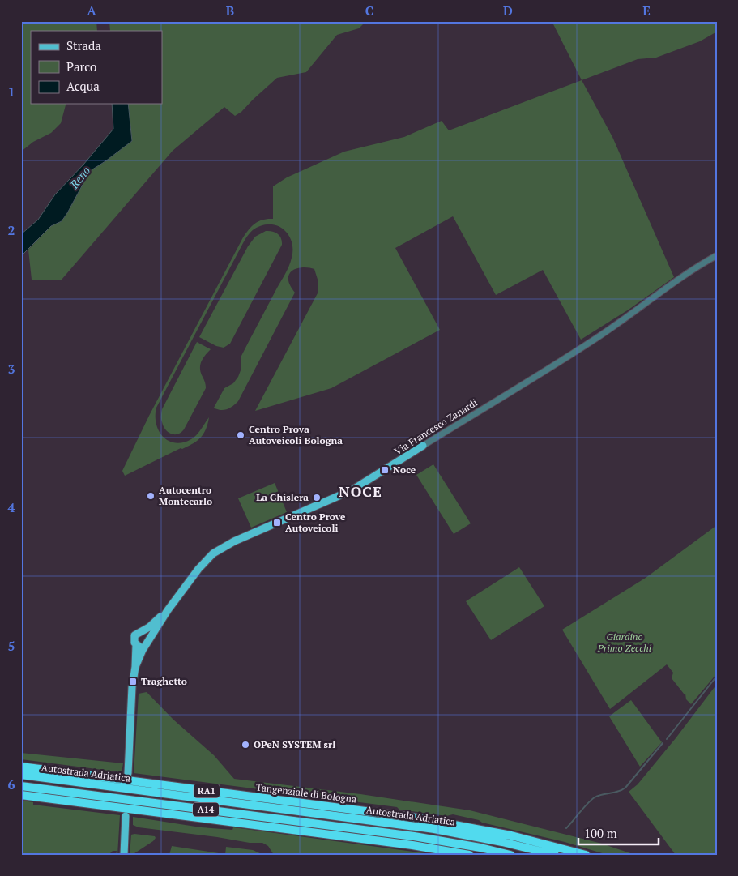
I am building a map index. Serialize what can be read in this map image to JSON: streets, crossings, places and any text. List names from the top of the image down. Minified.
{"streets":{"highway":["Autostrada Adriatica","RA1","Tangenziale di Bologna","A14"],"main road":["Via Francesco Zanardi"]},"districts":["NOCE"],"water":["Reno"],"parks":["Giardino Primo Zecchi"],"places":{"other":["Centro Prova Autoveicoli Bologna","Autocentro Montecarlo","La Ghislera","OPeN SYSTEM srl"],"transit":["Noce","Centro Prove Autoveicoli","Traghetto"]},"legend":["Strada","Parco","Acqua"],"scale_bar":"100 m","grid":{"columns":["A","B","C","D","E"],"rows":["1","2","3","4","5","6"]}}
